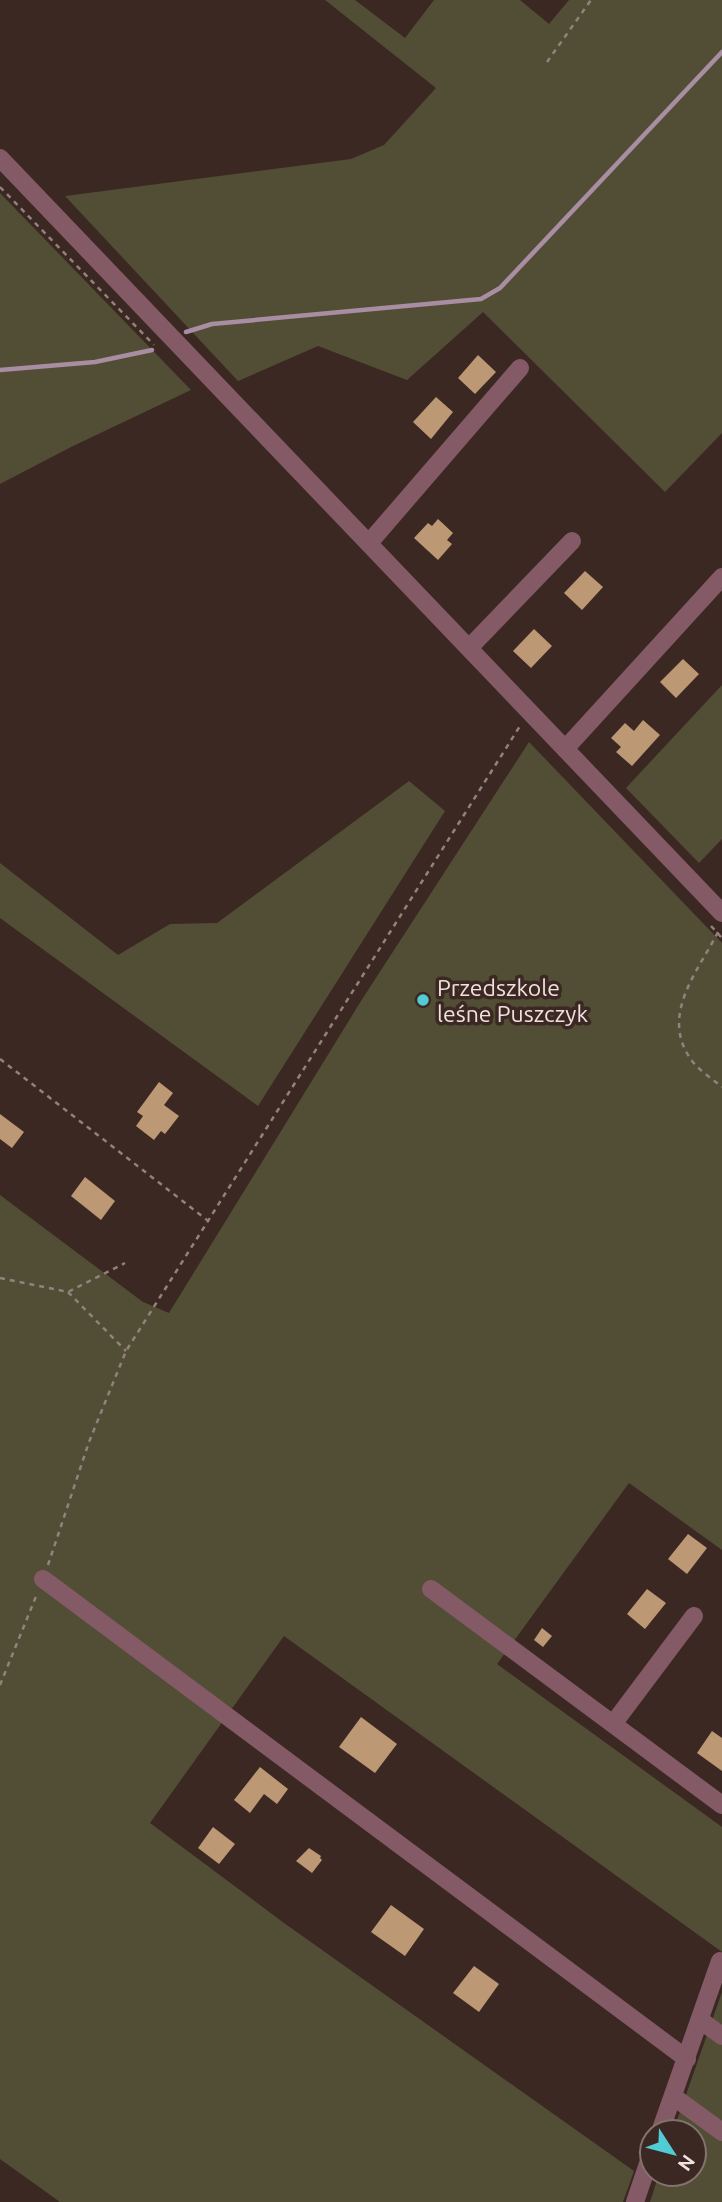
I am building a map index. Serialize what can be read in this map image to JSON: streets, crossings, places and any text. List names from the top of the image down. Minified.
{"places":["Przedszkole leśne Puszczyk"],"north":"bottom right"}
